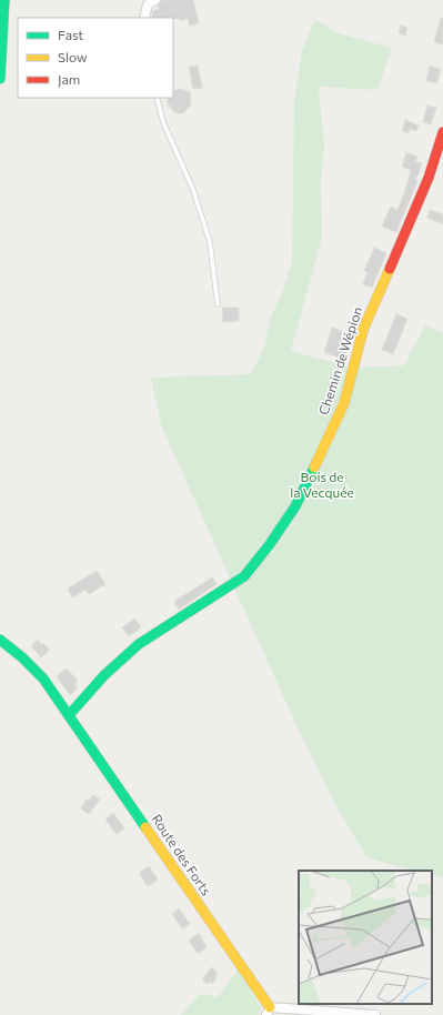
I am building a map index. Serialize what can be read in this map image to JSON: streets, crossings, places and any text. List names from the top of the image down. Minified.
{"streets":{"street":["Chemin de Wépion","Route des Forts"]},"crossings":[["Chemin de Wépion","Route des Forts"]],"parks":["Bois de la Vecquée"],"legend":["Fast","Slow","Jam"]}
